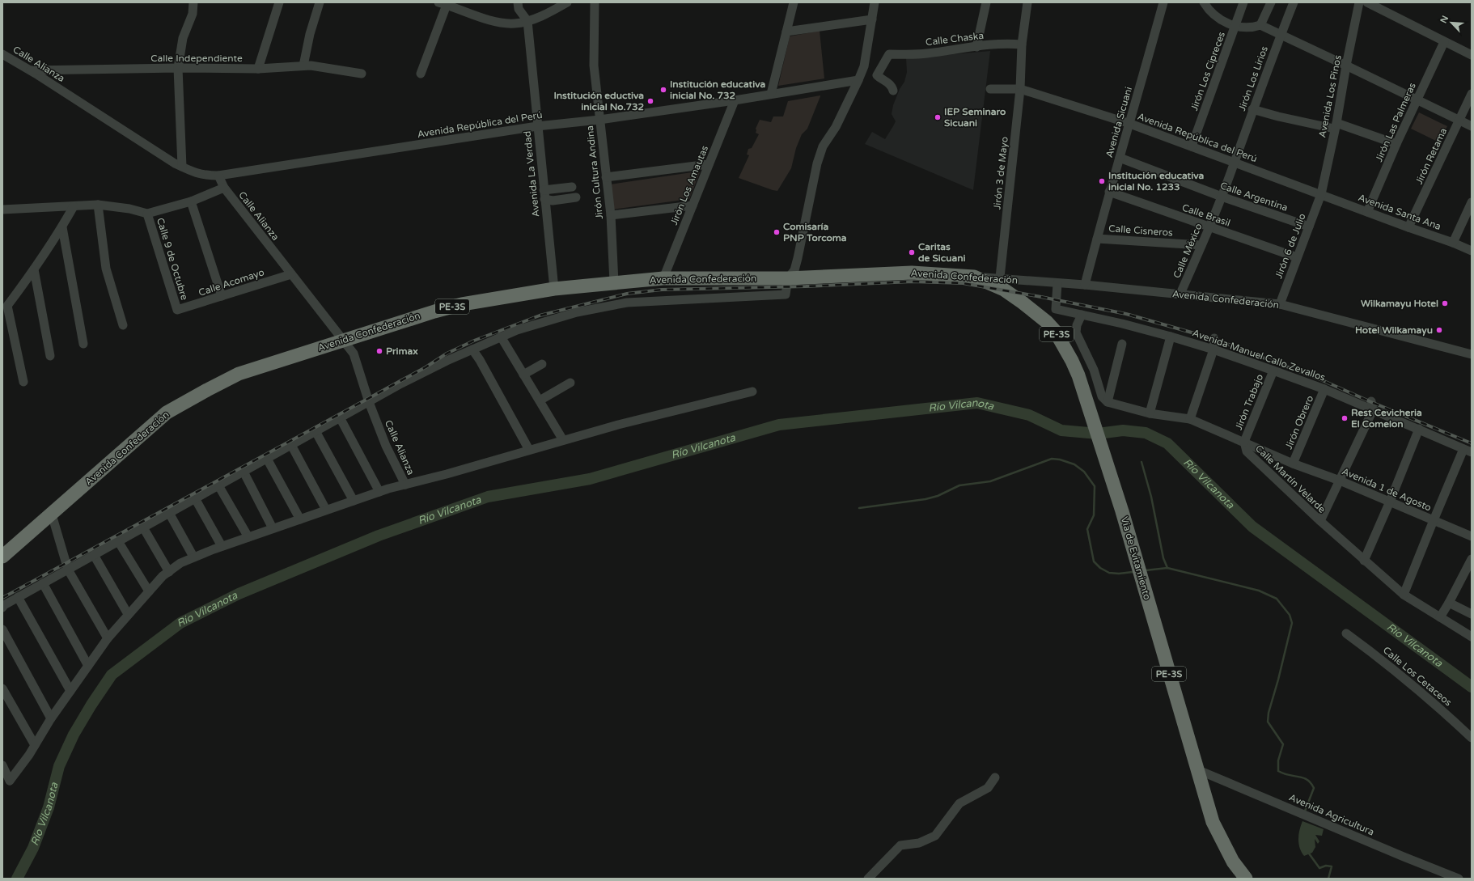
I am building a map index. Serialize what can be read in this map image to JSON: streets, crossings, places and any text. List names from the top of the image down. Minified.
{"streets":{"highway":["Avenida Confederación","PE-3S","Vía de Evitamiento"],"street":["Calle Chaska","Calle Independiente","Calle Alianza","Jirón Los Cipreces","Jirón Los Lirios","Avenida Los Pinos","Avenida Sicuani","Jirón Las Palmeras","Avenida República del Perú","Jirón Retama","Jirón Cultura Andina","Jirón 3 de Mayo","Avenida La Verdad","Jirón Los Amautas","Calle Argentina","Avenida Santa Ana","Calle Brasil","Calle Cisneros","Jirón 6 de Julio","Calle México","Calle 9 de Octubre","Calle Acomayo","Avenida Manuel Callo Zevallos","Jirón Trabajo","Jirón Obrero","Calle Martín Velarde","Avenida 1 de Agosto","Calle Los Cetaceos","Avenida Agricultura"]},"crossings":[["Calle Chaska","Jirón 3 de Mayo"],["Calle Independiente","Calle Alianza"],["Calle Alianza","Avenida República del Perú"],["Calle Alianza","Avenida Confederación"],["Calle Alianza","Calle Acomayo"],["Jirón Los Cipreces","Avenida República del Perú"],["Jirón Los Lirios","Avenida República del Perú"],["Jirón Los Lirios","Calle México"],["Avenida Los Pinos","Avenida República del Perú"],["Avenida Los Pinos","Avenida Santa Ana"],["Avenida Los Pinos","Jirón 6 de Julio"],["Avenida Sicuani","Avenida República del Perú"],["Avenida Sicuani","Calle Argentina"],["Avenida Sicuani","Calle Brasil"],["Avenida Sicuani","Calle Cisneros"],["Avenida Sicuani","Avenida Confederación"],["Jirón Las Palmeras","Avenida Santa Ana"],["Avenida República del Perú","Jirón Cultura Andina"],["Avenida República del Perú","Jirón 3 de Mayo"],["Avenida República del Perú","Avenida La Verdad"],["Avenida República del Perú","Jirón Los Amautas"],["Avenida República del Perú","Avenida Santa Ana"],["Avenida República del Perú","Jirón 6 de Julio"],["Avenida República del Perú","Calle México"],["Jirón Retama","Avenida Santa Ana"],["Jirón Cultura Andina","Avenida Confederación"],["Jirón 3 de Mayo","Avenida Confederación"],["Jirón 3 de Mayo","Vía de Evitamiento"],["Avenida La Verdad","Avenida Confederación"],["Jirón Los Amautas","Avenida Confederación"],["Calle Argentina","Jirón 6 de Julio"],["Calle Argentina","Calle México"],["Avenida Santa Ana","Jirón 6 de Julio"],["Calle Brasil","Jirón 6 de Julio"],["Calle Brasil","Calle México"],["Calle Cisneros","Calle México"],["Jirón 6 de Julio","Avenida Confederación"],["Calle México","Avenida Confederación"],["Calle 9 de Octubre","Calle Acomayo"],["Avenida Confederación","Vía de Evitamiento"],["Avenida Manuel Callo Zevallos","Jirón Trabajo"],["Avenida Manuel Callo Zevallos","Jirón Obrero"],["Jirón Trabajo","Calle Martín Velarde"],["Jirón Trabajo","Avenida 1 de Agosto"],["Jirón Obrero","Avenida 1 de Agosto"],["Calle Martín Velarde","Avenida 1 de Agosto"],["Vía de Evitamiento","Avenida Agricultura"]],"water":["Río Vilcanota"],"places":["Institución educativa inicial No. 732","Institución eductiva inicial No.732","IEP Seminaro Sicuani","Institución educativa inicial No. 1233","Comisaría PNP Torcoma","Caritas de Sicuani","Wilkamayu Hotel","Hotel Wilkamayu","Primax","Rest Cevicheria El Comelon"],"north":"top left"}
